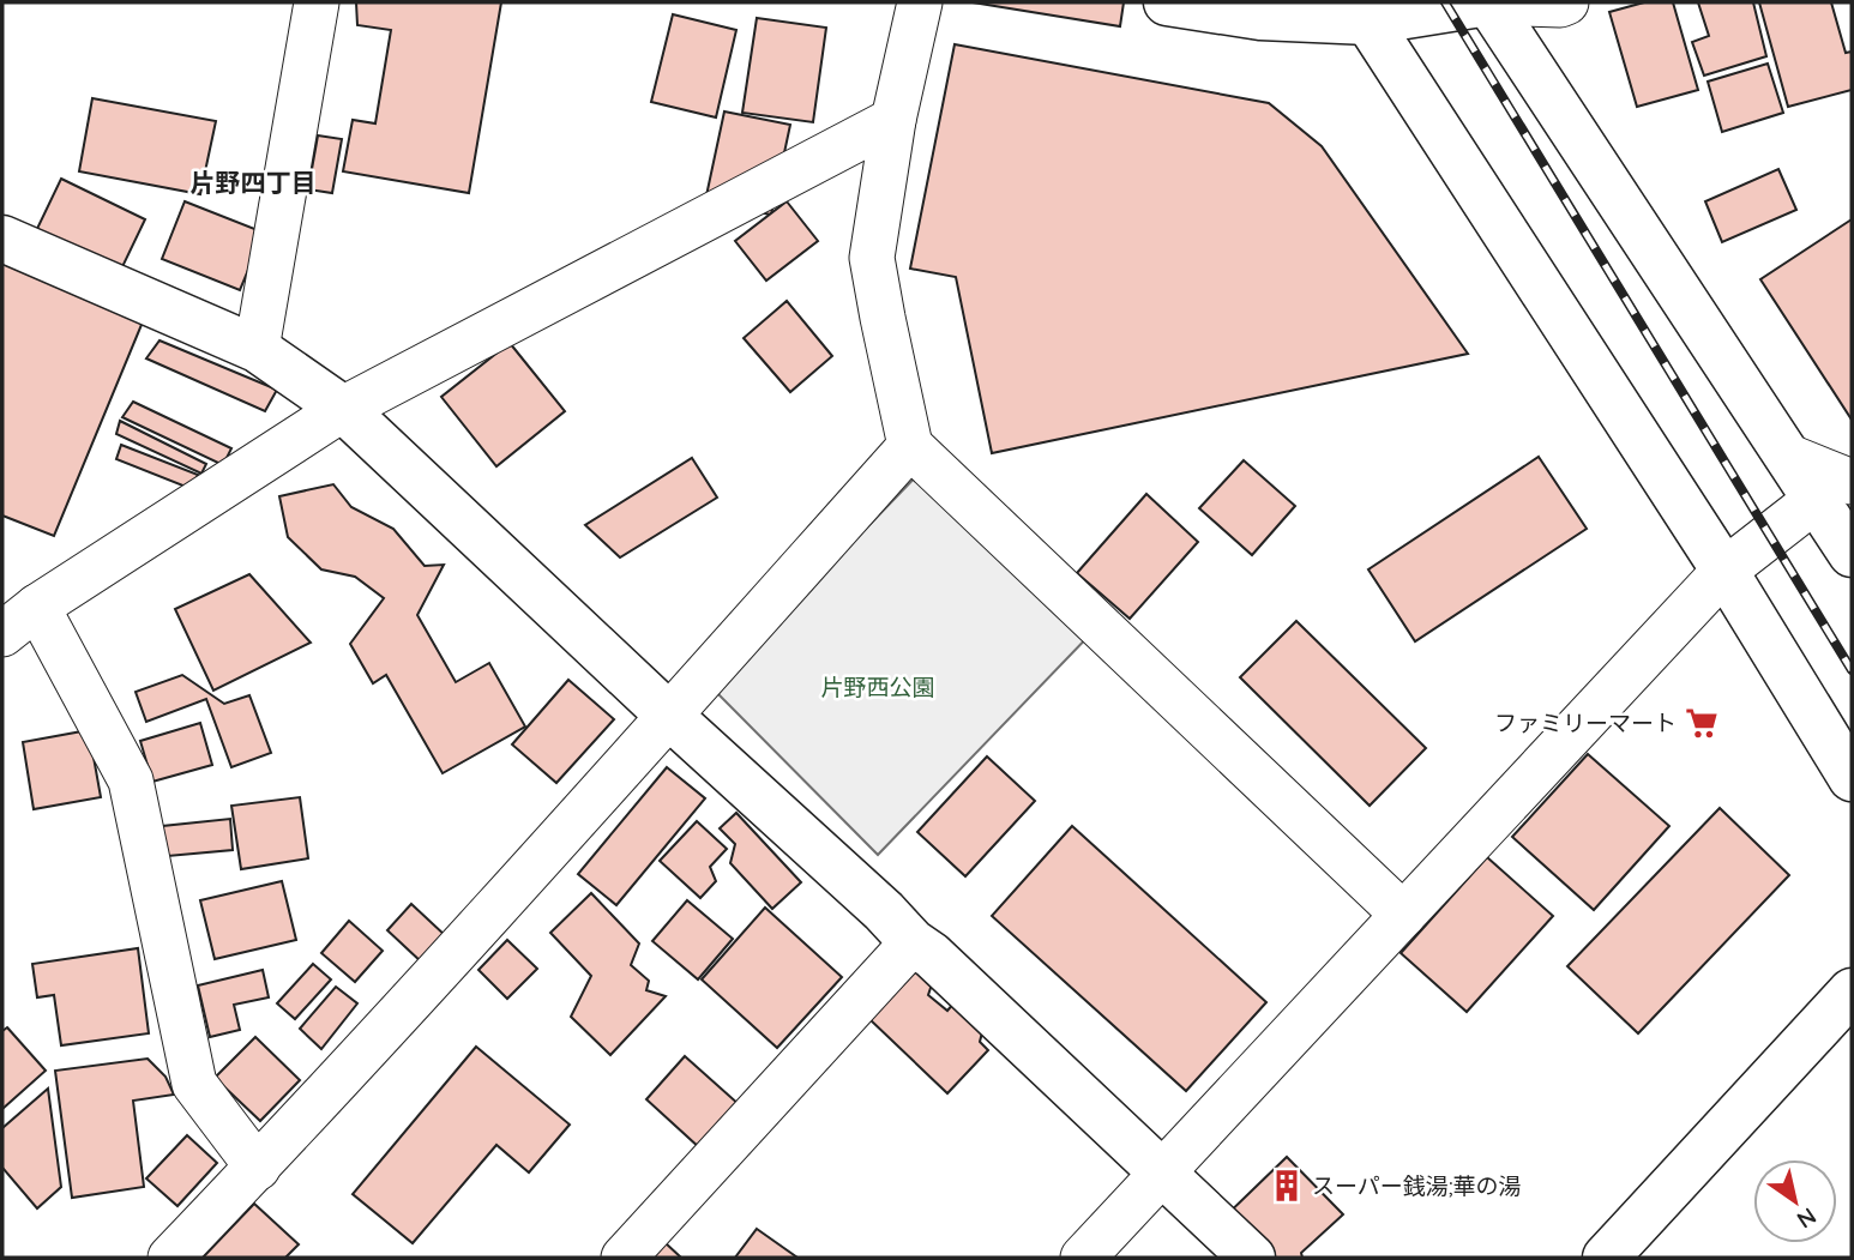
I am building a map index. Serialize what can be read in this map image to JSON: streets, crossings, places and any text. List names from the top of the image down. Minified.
{"districts":["片野四丁目"],"parks":["片野西公園"],"places":{"supermarket":["ファミリーマート"],"building":["スーパー銭湯;華の湯"]},"north":"bottom right"}
